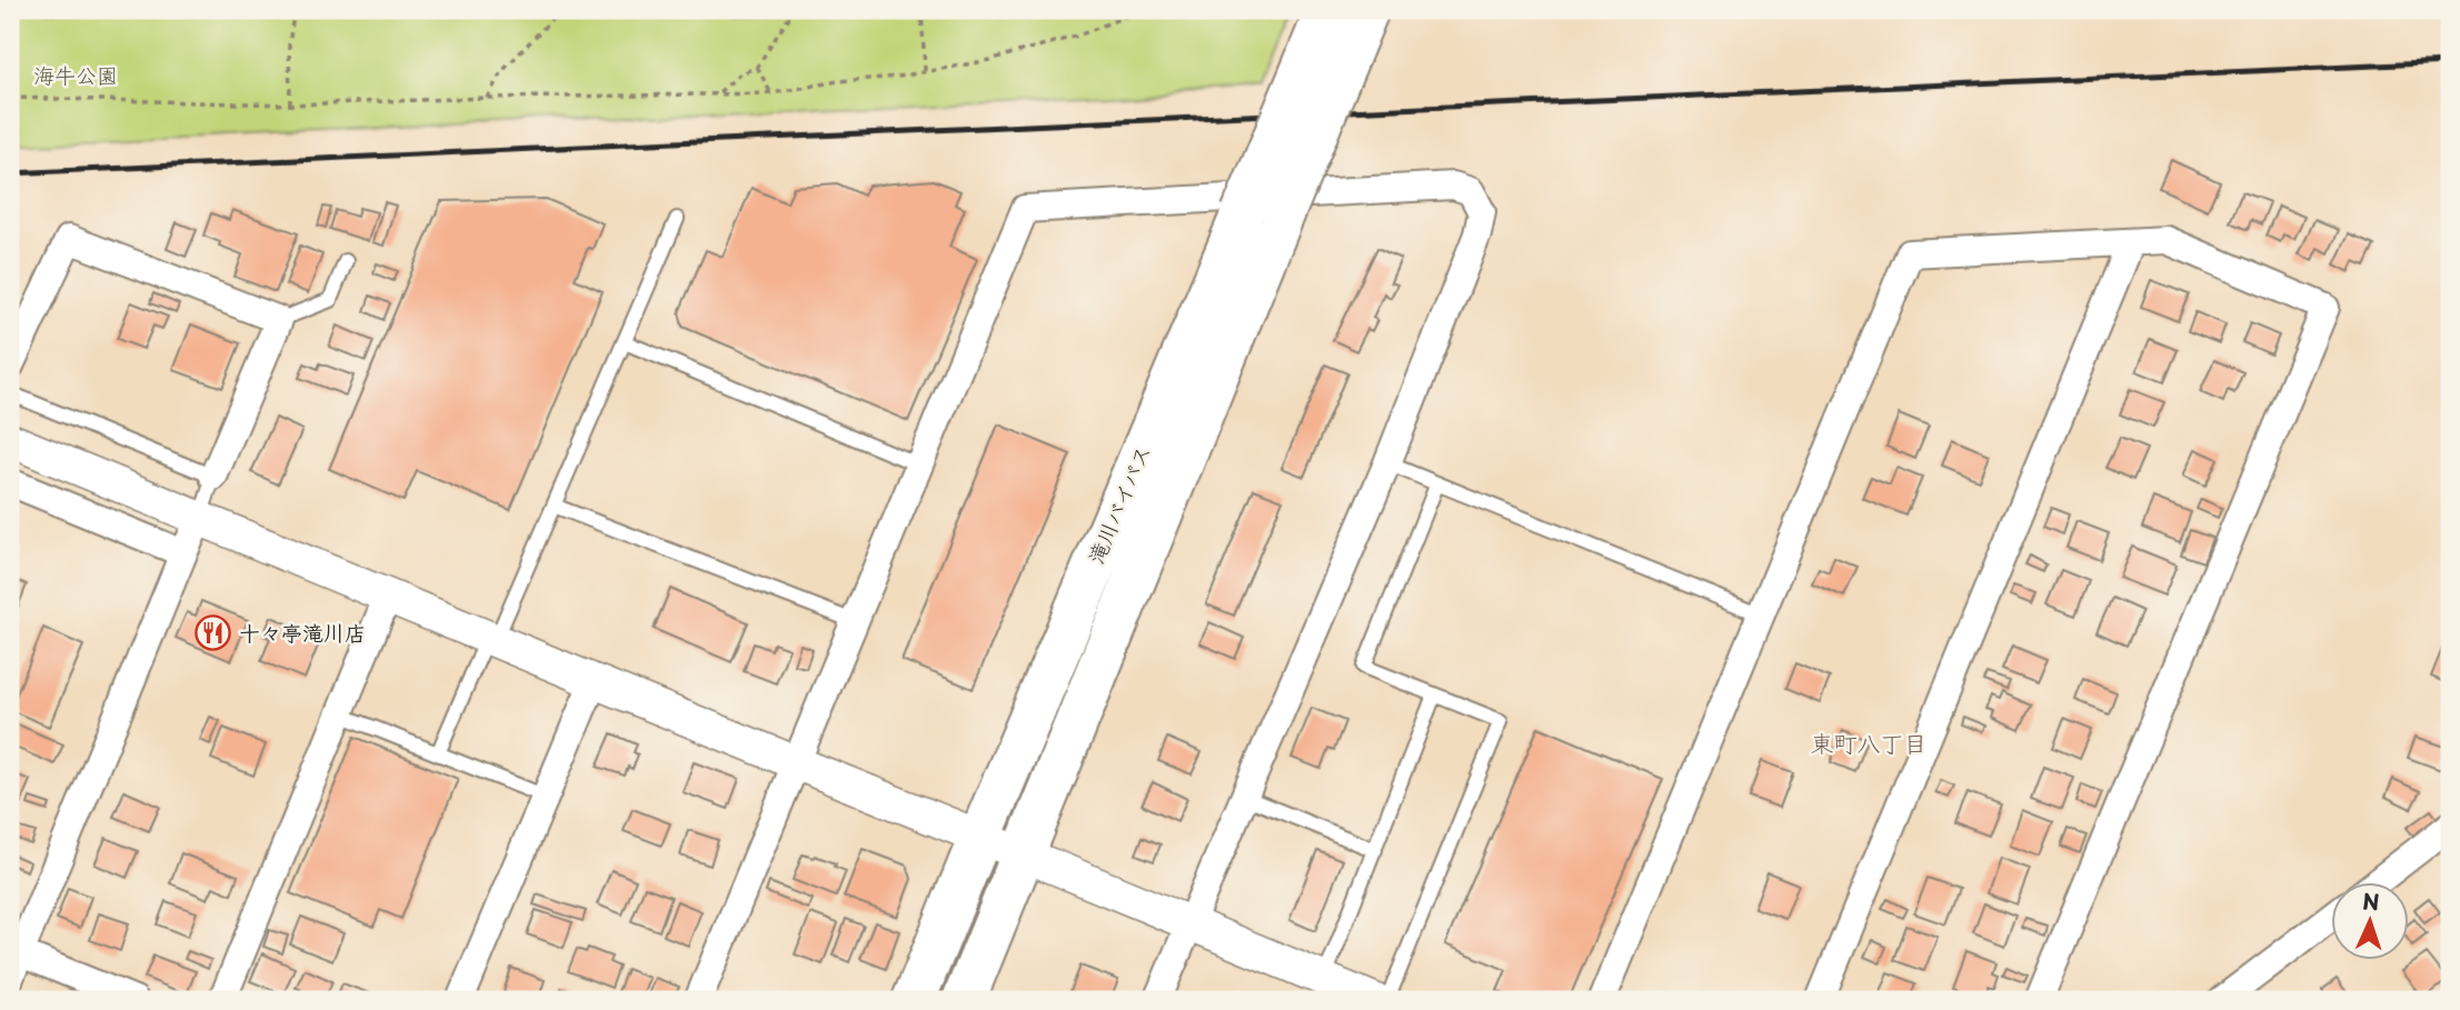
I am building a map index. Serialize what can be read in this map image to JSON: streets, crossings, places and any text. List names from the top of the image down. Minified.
{"streets":{"highway":["滝川バイパス"]},"districts":["東町八丁目"],"parks":["海牛公園"],"places":{"restaurant":["十々亭滝川店"]},"north":"top"}
